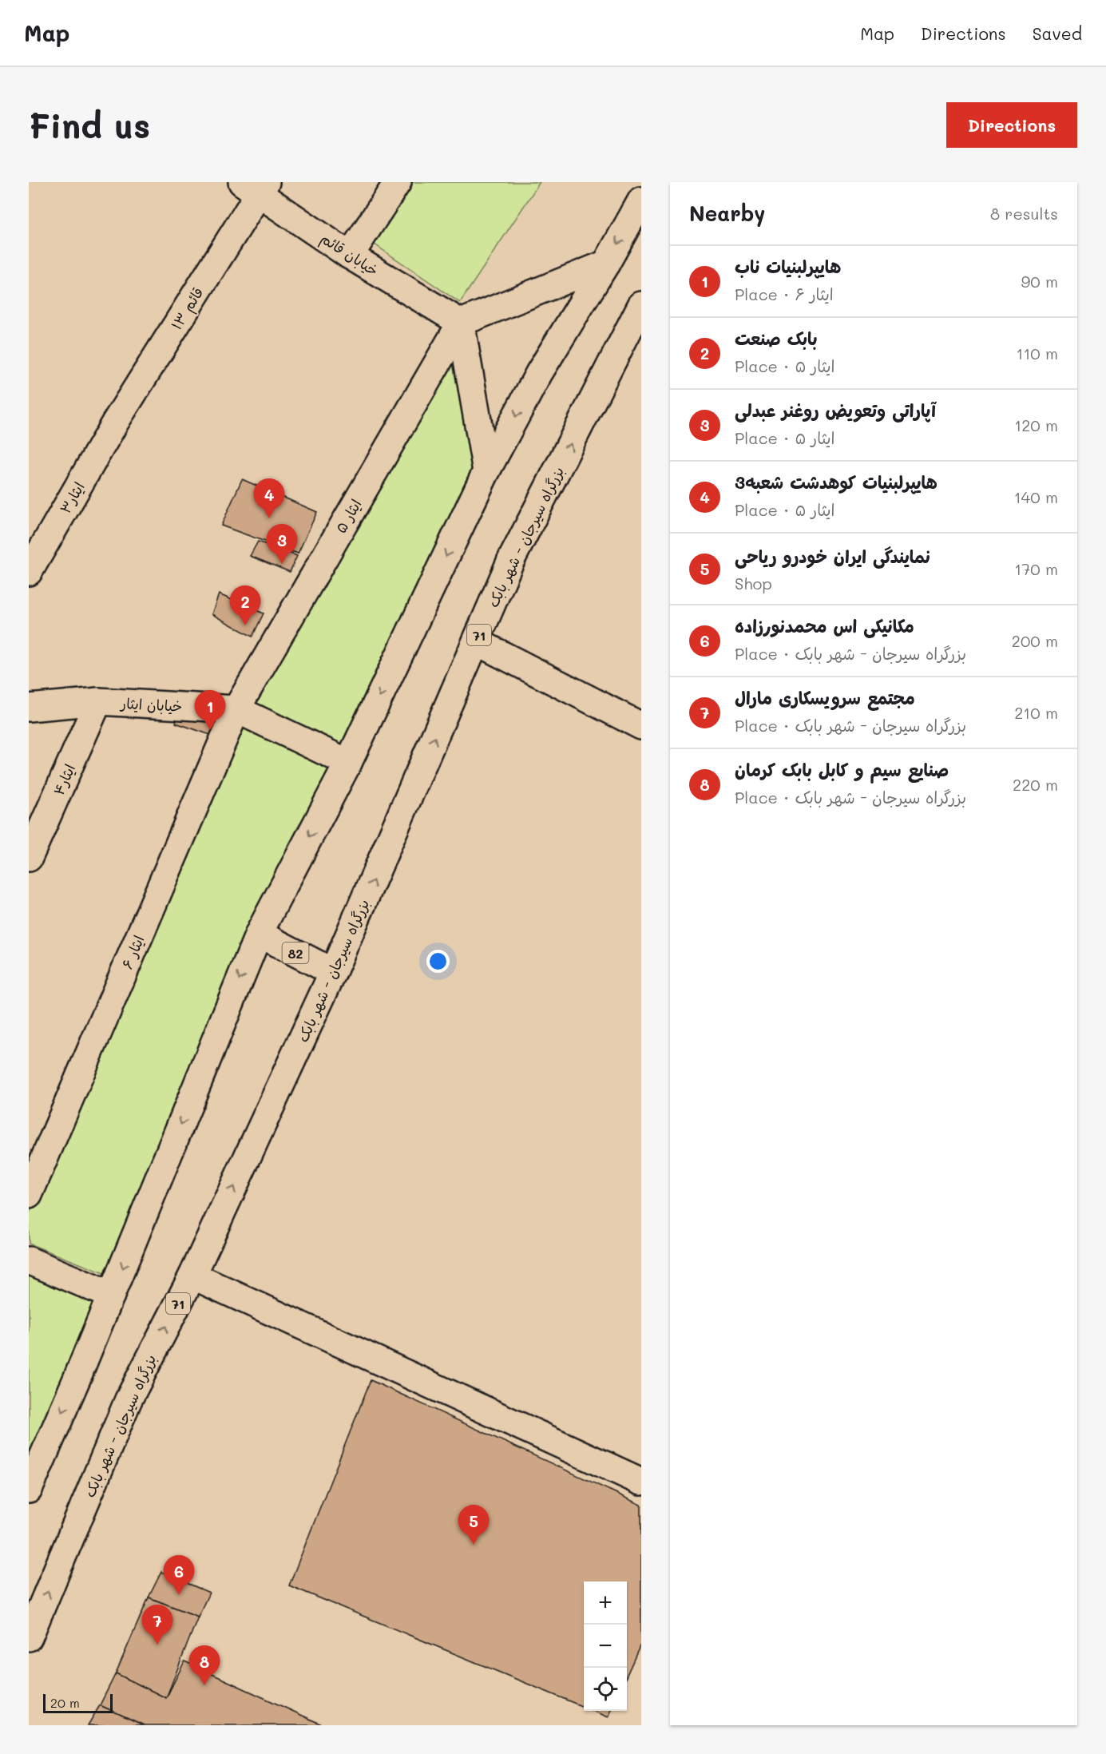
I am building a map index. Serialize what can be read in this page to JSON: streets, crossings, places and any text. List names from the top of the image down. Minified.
{"streets":{"main road":["خیابان قائم","قائم ۱۳","ایثار۳","ایثار ۵","بزرگراه سیرجان - شهر بابک","71","خیابان ایثار","ایثار۴","ایثار ۶","82"]},"crossings":[["خیابان قائم","قائم ۱۳"],["خیابان قائم","ایثار ۵"],["قائم ۱۳","ایثار۳"],["ایثار ۵","خیابان ایثار"],["ایثار ۵","ایثار ۶"],["بزرگراه سیرجان - شهر بابک","82"],["خیابان ایثار","ایثار۴"],["خیابان ایثار","ایثار ۶"]],"scale_bar":"20 m","page":{"header":"Map","nav":["Map","Directions","Saved"],"buttons":"Directions","title":"Find us","heading":["Nearby","8 results"],"list":[{"mark":"1","name":"هایپرلبنیات ناب","note":"Place · ایثار ۶","value":"90 m"},{"mark":"2","name":"بابک صنعت","note":"Place · ایثار ۵","value":"110 m"},{"mark":"3","name":"آپاراتی وتعویض روغنر عبدلی","note":"Place · ایثار ۵","value":"120 m"},{"mark":"4","name":"هایپرلبنیات کوهدشت شعبه3","note":"Place · ایثار ۵","value":"140 m"},{"mark":"5","name":"نمایندگی ایران خودرو ریاحی","note":"Shop","value":"170 m"},{"mark":"6","name":"مکانیکی اس محمدنورزاده","note":"Place · بزرگراه سیرجان - شهر بابک","value":"200 m"},{"mark":"7","name":"مجتمع سرویسکاری مارال","note":"Place · بزرگراه سیرجان - شهر بابک","value":"210 m"},{"mark":"8","name":"صنایع سیم و کابل بابک کرمان","note":"Place · بزرگراه سیرجان - شهر بابک","value":"220 m"}],"pins":["4","3","2","1","5","6","7","8"],"map_buttons":["+","−"],"scale":"20 m"}}
